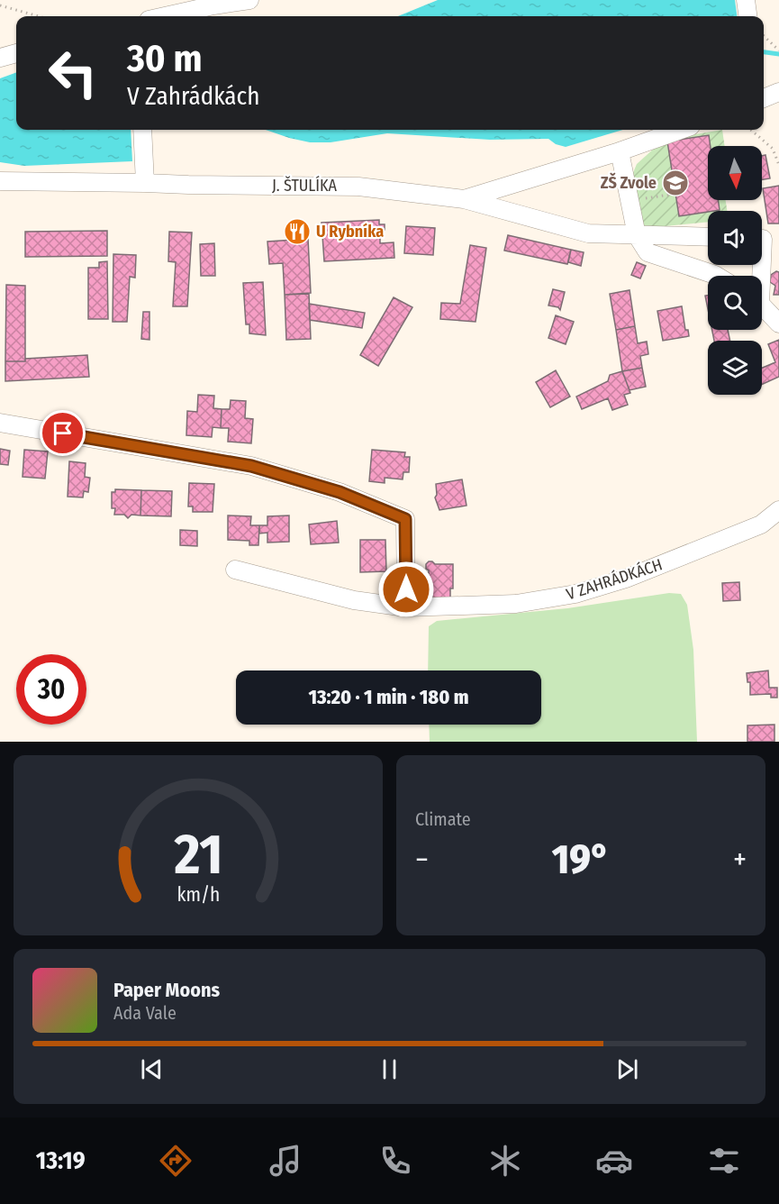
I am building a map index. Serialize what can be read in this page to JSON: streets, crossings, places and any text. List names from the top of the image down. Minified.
{"streets":{"street":["J. ŠTULÍKA","V ZAHRÁDKÁCH"]},"places":{"school or university":["ZŠ Zvole"],"restaurant":["U Rybníka"]},"north":"bottom","page":{"turn":["30 m","V Zahrádkách"],"limit":"30","trip":"13:20 · 1 min · 180 m","tile":"Climate","heat":["−","19°","+"],"song":["Paper Moons","Ada Vale"],"tabs":"13:19","gauge":["21","km/h"]}}
